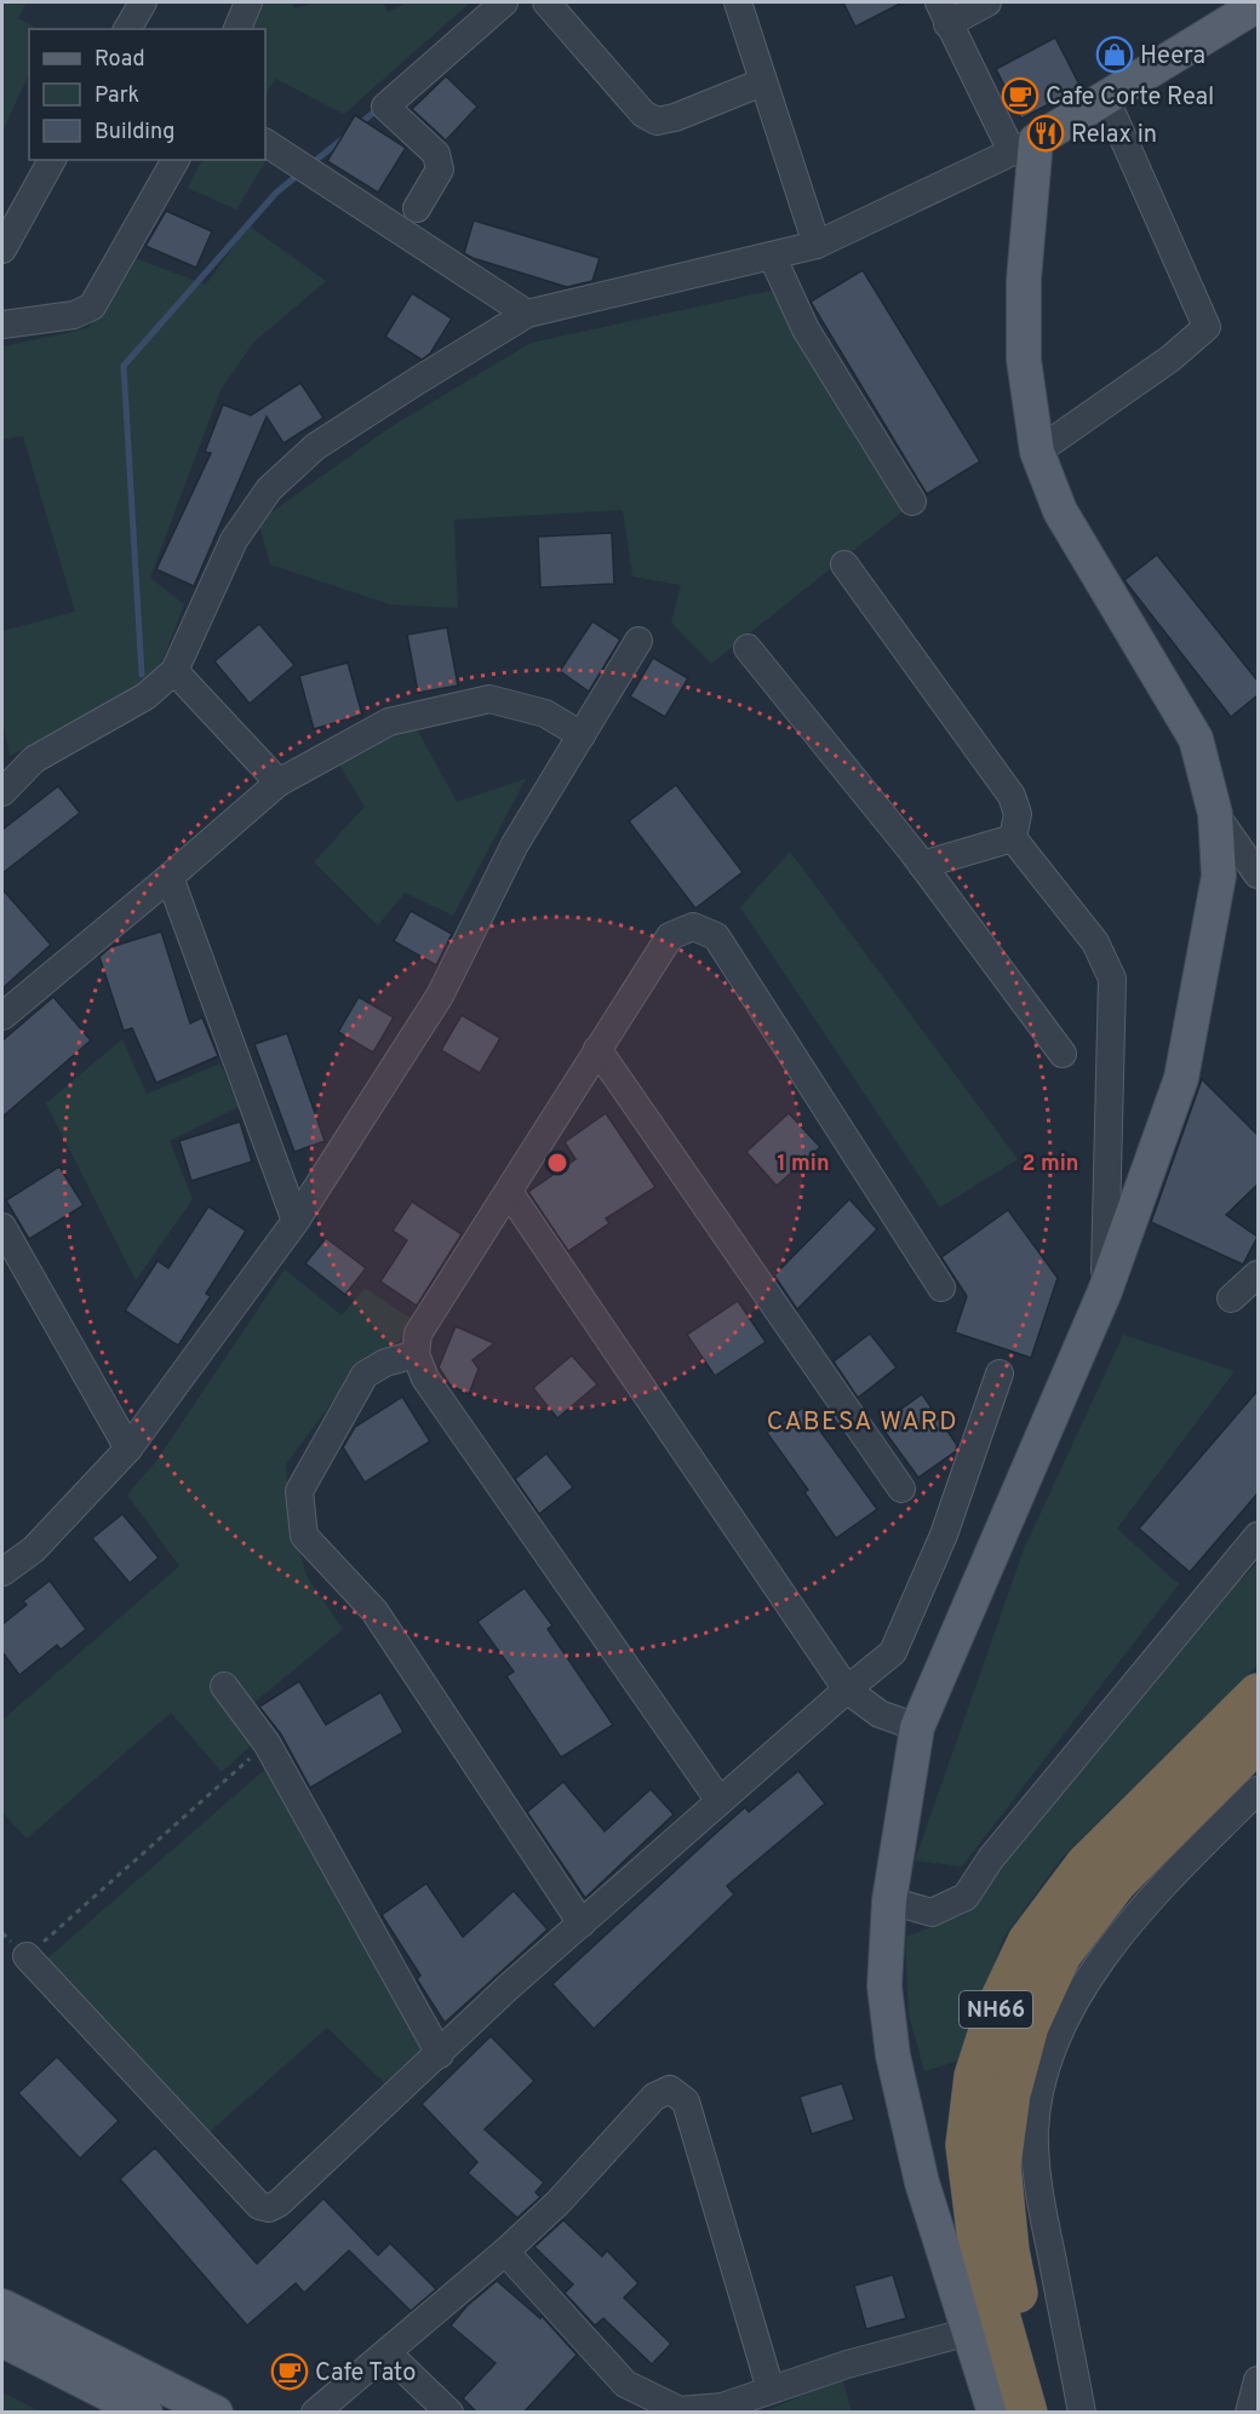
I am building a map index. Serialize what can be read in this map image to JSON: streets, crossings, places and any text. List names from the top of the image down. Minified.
{"streets":{"highway":["NH66"]},"districts":["CABESA WARD"],"places":{"shop":["Heera"],"cafe":["Cafe Corte Real","Cafe Tato"],"restaurant":["Relax in"]},"legend":["Road","Park","Building"],"rings":["1 min","2 min"]}
